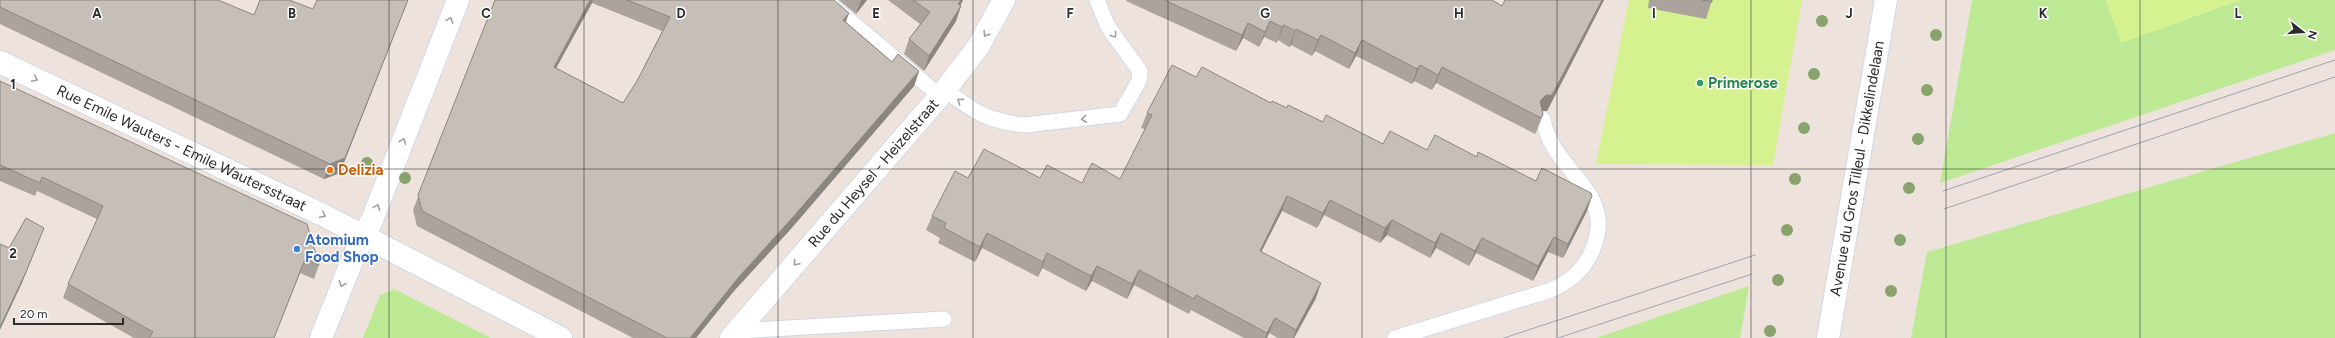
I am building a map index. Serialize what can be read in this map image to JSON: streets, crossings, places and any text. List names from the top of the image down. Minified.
{"streets":{"street":["Rue Emile Wauters - Emile Wautersstraat","Avenue du Gros Tilleul - Dikkelindelaan","Rue du Heysel - Heizelstraat"]},"one_way":["Rue Emile Wauters - Emile Wautersstraat","Rue du Heysel - Heizelstraat"],"places":["Primerose","Delizia","Atomium Food Shop"],"scale_bar":"20 m","north":"right","grid":{"columns":["A","B","C","D","E","F","G","H","I","J","K","L"],"rows":["1","2"]}}
